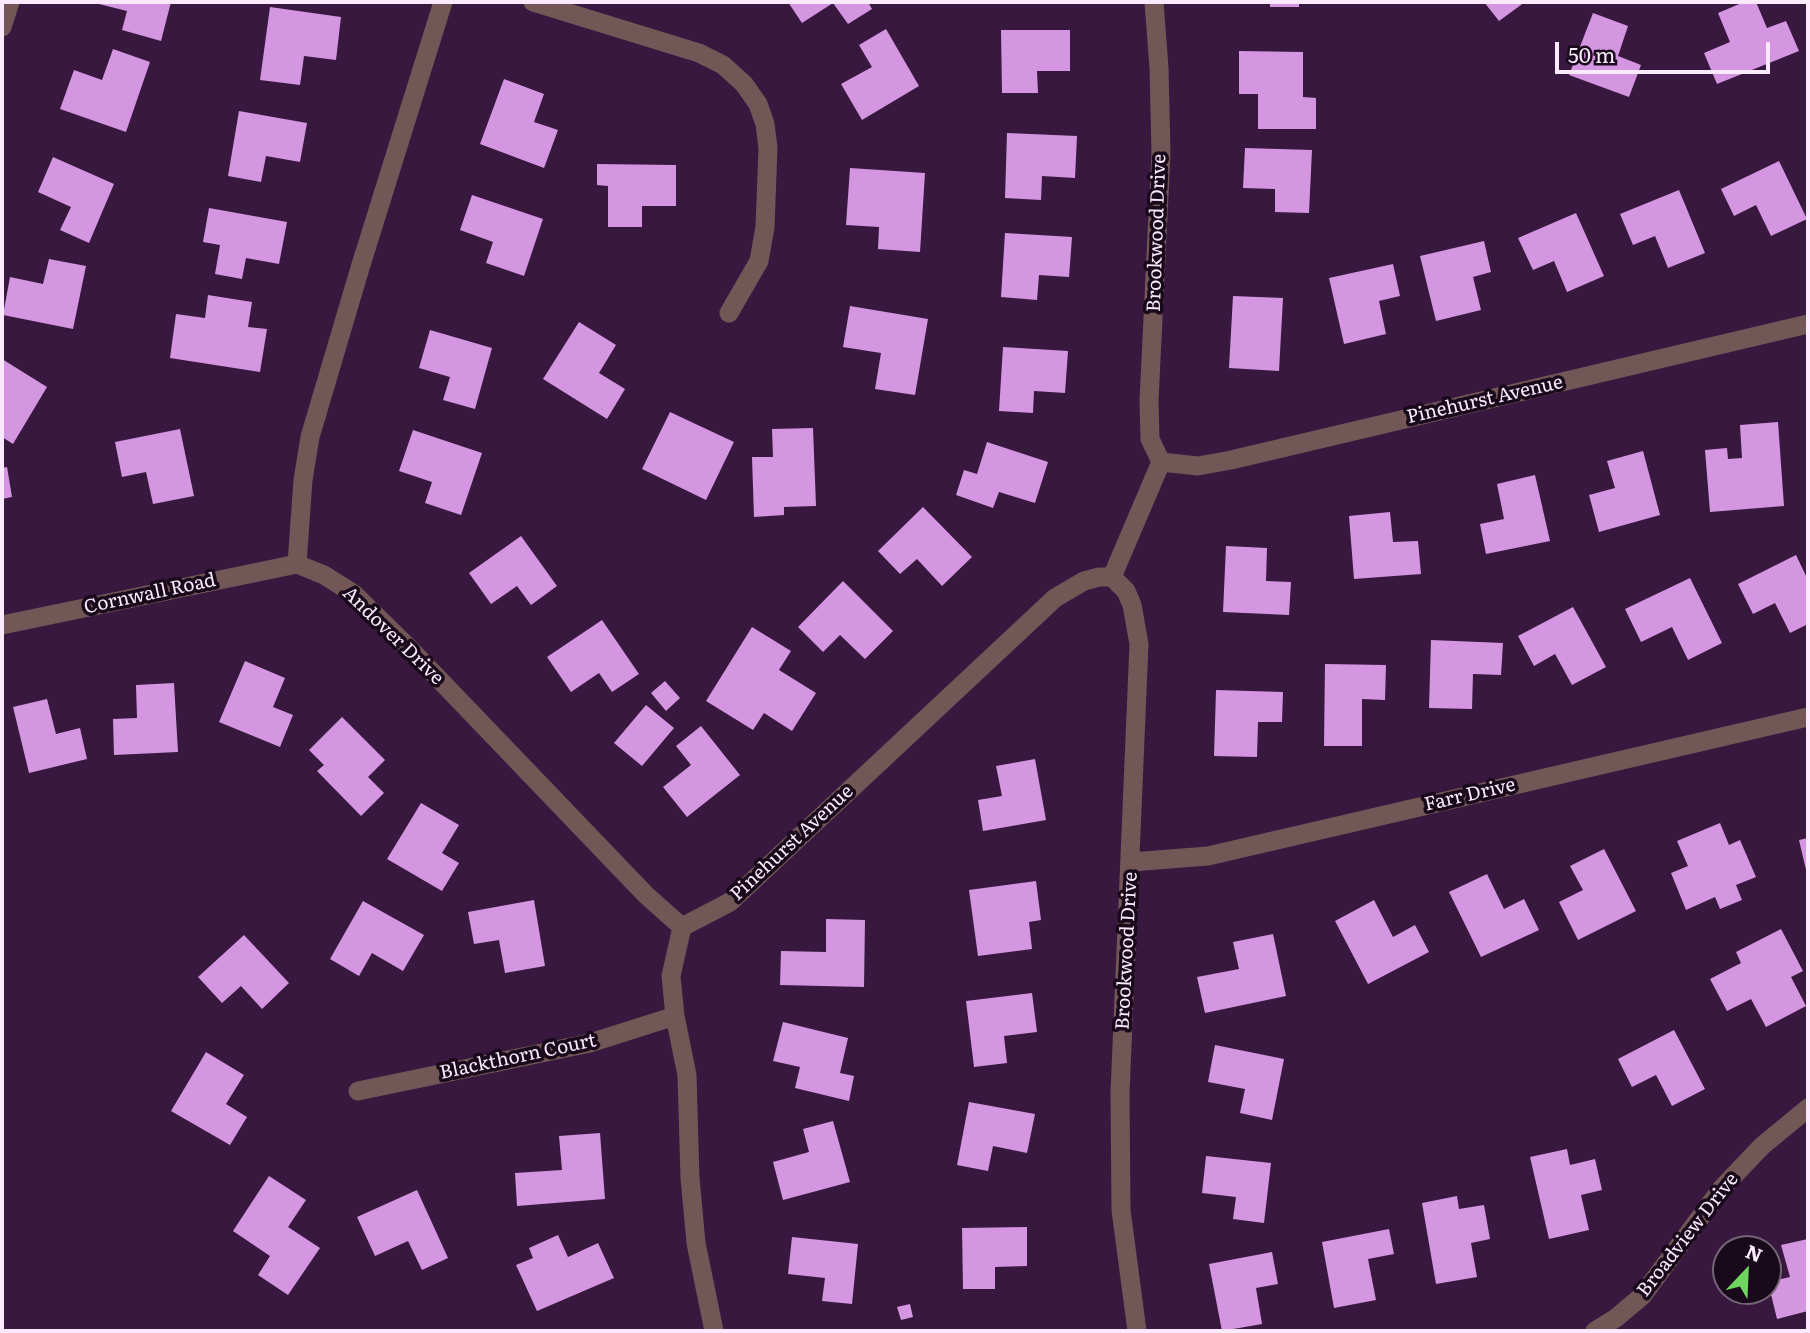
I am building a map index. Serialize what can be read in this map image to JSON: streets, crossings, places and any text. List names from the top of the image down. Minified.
{"streets":{"street":["Brookwood Drive","Pinehurst Avenue","Cornwall Road","Andover Drive","Farr Drive","Blackthorn Court","Broadview Drive"]},"crossings":[["Brookwood Drive","Pinehurst Avenue"],["Brookwood Drive","Farr Drive"],["Pinehurst Avenue","Andover Drive"],["Cornwall Road","Andover Drive"]],"scale_bar":"50 m","north":"top right"}
